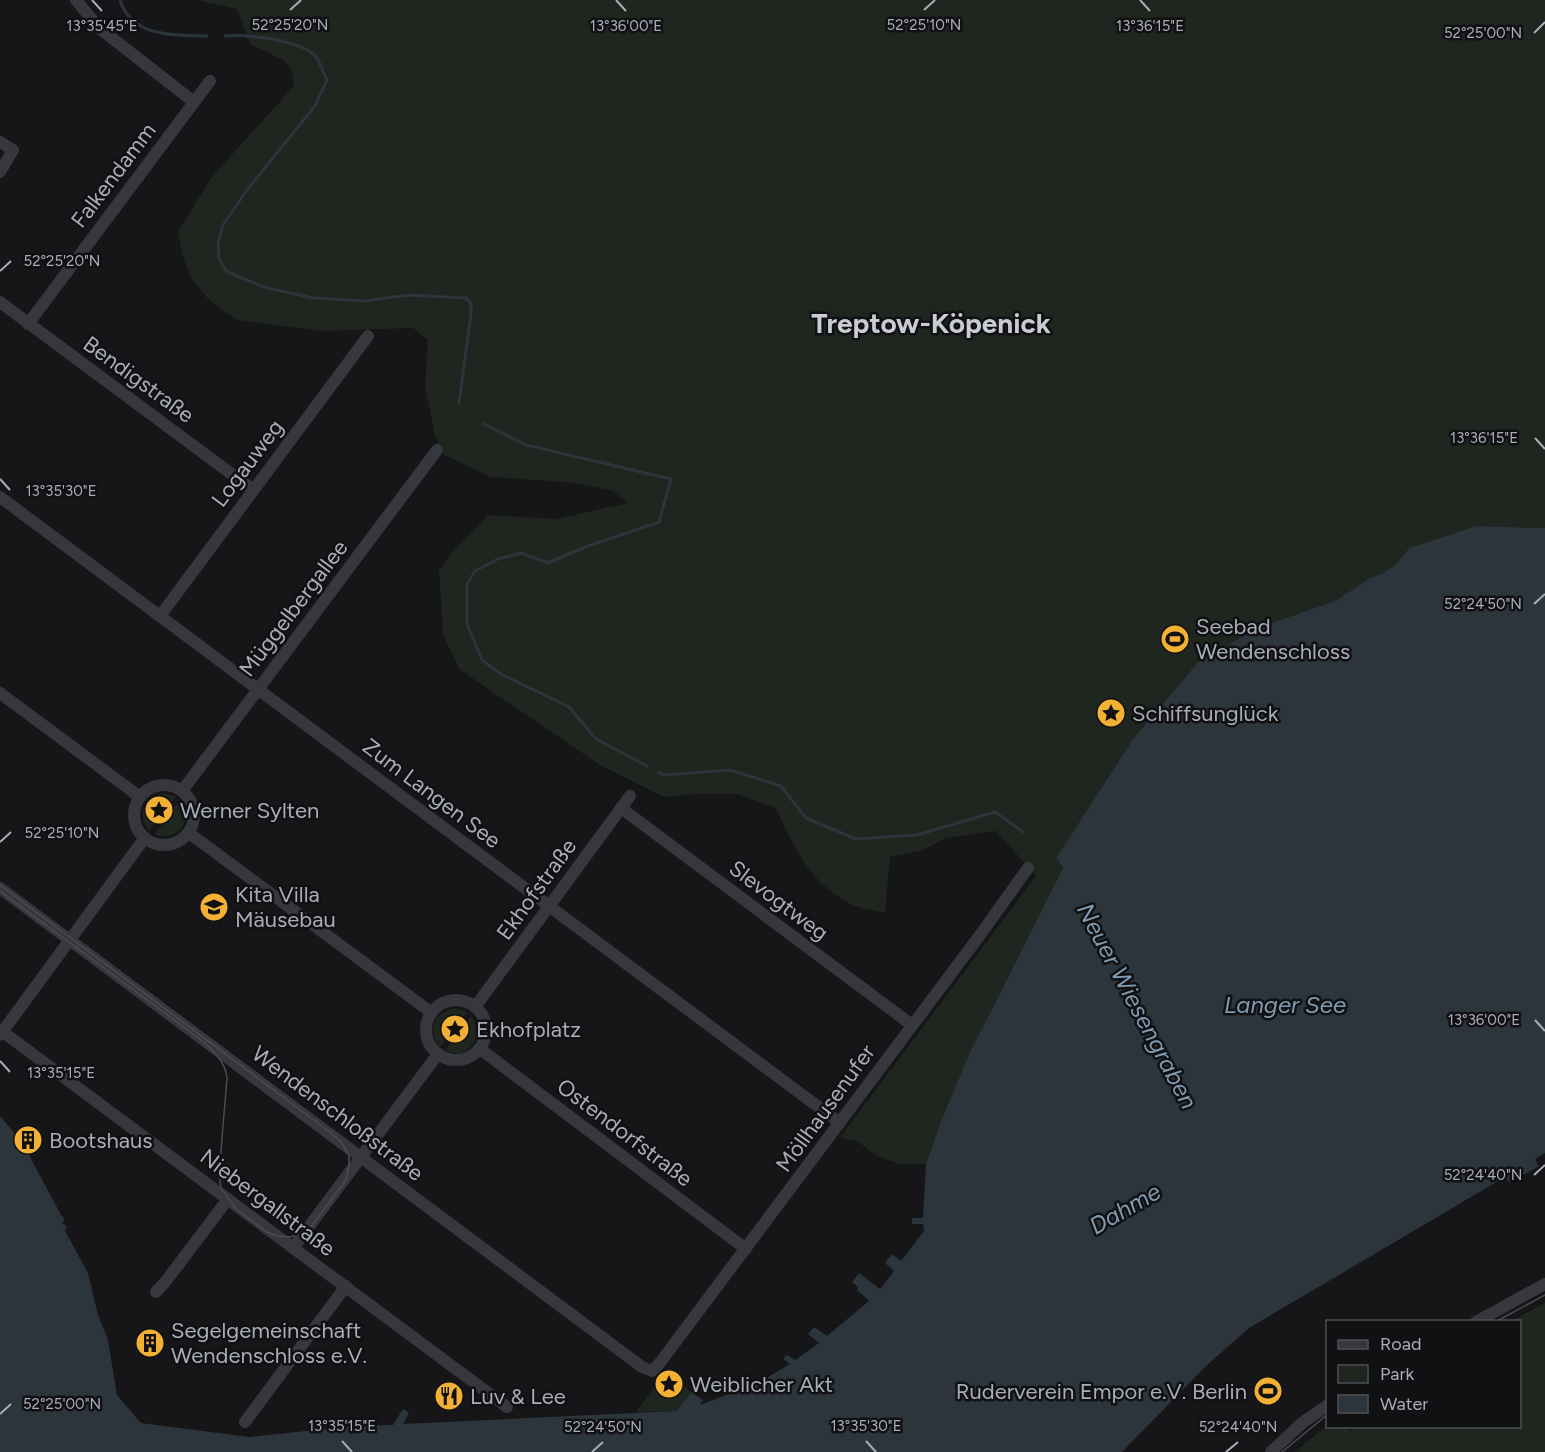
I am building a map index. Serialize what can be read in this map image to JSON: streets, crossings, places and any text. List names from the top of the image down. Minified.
{"streets":{"street":["Falkendamm","Bendigstraße","Logauweg","Müggelbergallee","Zum Langen See","Ekhofstraße","Slevogtweg","Möllhausenufer","Wendenschloßstraße","Ostendorfstraße","Niebergallstraße"]},"crossings":[["Falkendamm","Bendigstraße"],["Bendigstraße","Logauweg"],["Logauweg","Zum Langen See"],["Müggelbergallee","Zum Langen See"],["Zum Langen See","Ekhofstraße"],["Zum Langen See","Möllhausenufer"],["Ekhofstraße","Slevogtweg"],["Ekhofstraße","Ostendorfstraße"],["Slevogtweg","Möllhausenufer"],["Möllhausenufer","Wendenschloßstraße"],["Möllhausenufer","Ostendorfstraße"]],"districts":["Treptow-Köpenick"],"water":["Langer See","Neuer Wiesengraben","Dahme"],"places":{"sports":["Seebad Wendenschloss","Ruderverein Empor e.V. Berlin"],"place":["Schiffsunglück","Werner Sylten","Ekhofplatz","Weiblicher Akt"],"school or university":["Kita Villa Mäusebau"],"building":["Bootshaus","Segelgemeinschaft Wendenschloss e.V."],"restaurant":["Luv & Lee"]},"legend":["Road","Park","Water"],"coordinates":["52°25'10\"N","52°25'20\"N","13°35'45\"E","13°36'00\"E","13°36'15\"E","52°25'00\"N","13°35'30\"E","52°24'50\"N","13°35'15\"E","52°24'40\"N"]}
